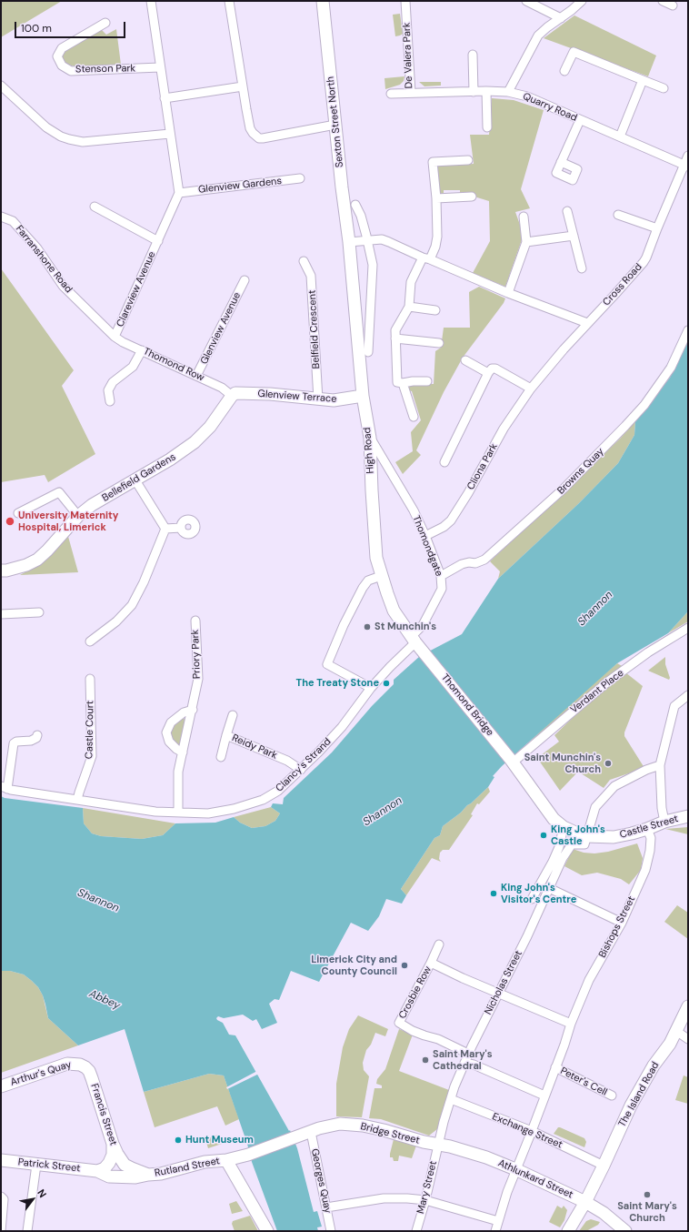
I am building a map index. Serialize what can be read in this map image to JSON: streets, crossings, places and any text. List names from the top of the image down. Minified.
{"streets":{"main road":["Sexton Street North","Glenview Terrace","High Road","Bellefield Gardens","Thomond Bridge","Castle Street","Arthur's Quay","The Island Road","Francis Street","Bridge Street","Patrick Street","Rutland Street","Athlunkard Street"],"street":["De Valera Park","Stenson Park","Quarry Road","Glenview Gardens","Farranshone Road","Cross Road","Clareview Avenue","Glenview Avenue","Belfield Crescent","Thomond Row","Cliona Park","Browns Quay","Thomondgate","Priory Park","Verdant Place","Castle Court","Reidy Park","Clancy's Strand","Bishops Street","Nicholas Street","Crosbie Row","Peter's Cell","Exchange Street","Georges Quay","Mary Street"]},"crossings":[["De Valera Park","Quarry Road"],["Quarry Road","Cross Road"],["Sexton Street North","High Road"],["Farranshone Road","Clareview Avenue"],["Farranshone Road","Thomond Row"],["Cross Road","Cliona Park"],["Clareview Avenue","Thomond Row"],["Glenview Avenue","Thomond Row"],["Belfield Crescent","Glenview Terrace"],["Thomond Row","Glenview Terrace"],["Thomond Row","Bellefield Gardens"],["Glenview Terrace","High Road"],["Glenview Terrace","Bellefield Gardens"],["High Road","Thomondgate"],["High Road","Thomond Bridge"],["High Road","Clancy's Strand"],["Cliona Park","Thomondgate"],["Browns Quay","Thomondgate"],["Thomondgate","Thomond Bridge"],["Thomondgate","Clancy's Strand"],["Priory Park","Clancy's Strand"],["Verdant Place","Thomond Bridge"],["Verdant Place","Castle Street"],["Thomond Bridge","Clancy's Strand"],["Thomond Bridge","Castle Street"],["Castle Court","Clancy's Strand"],["Reidy Park","Clancy's Strand"],["Castle Street","Bishops Street"],["Castle Street","Nicholas Street"],["Bishops Street","Peter's Cell"],["Nicholas Street","Crosbie Row"],["Nicholas Street","Exchange Street"],["Nicholas Street","Bridge Street"],["Nicholas Street","Athlunkard Street"],["Nicholas Street","Mary Street"],["Arthur's Quay","Francis Street"],["The Island Road","Exchange Street"],["The Island Road","Athlunkard Street"],["Francis Street","Patrick Street"],["Francis Street","Rutland Street"],["Bridge Street","Rutland Street"],["Bridge Street","Athlunkard Street"],["Bridge Street","Georges Quay"],["Bridge Street","Mary Street"],["Patrick Street","Rutland Street"],["Athlunkard Street","Mary Street"]],"water":["Shannon","Abbey"],"places":["University Maternity Hospital, Limerick","St Munchin's","The Treaty Stone","Saint Munchin's Church","King John's Castle","King John's Visitor's Centre","Limerick City and County Council","Saint Mary's Cathedral","Hunt Museum","Saint Mary's Church"],"scale_bar":"100 m","north":"top right"}
